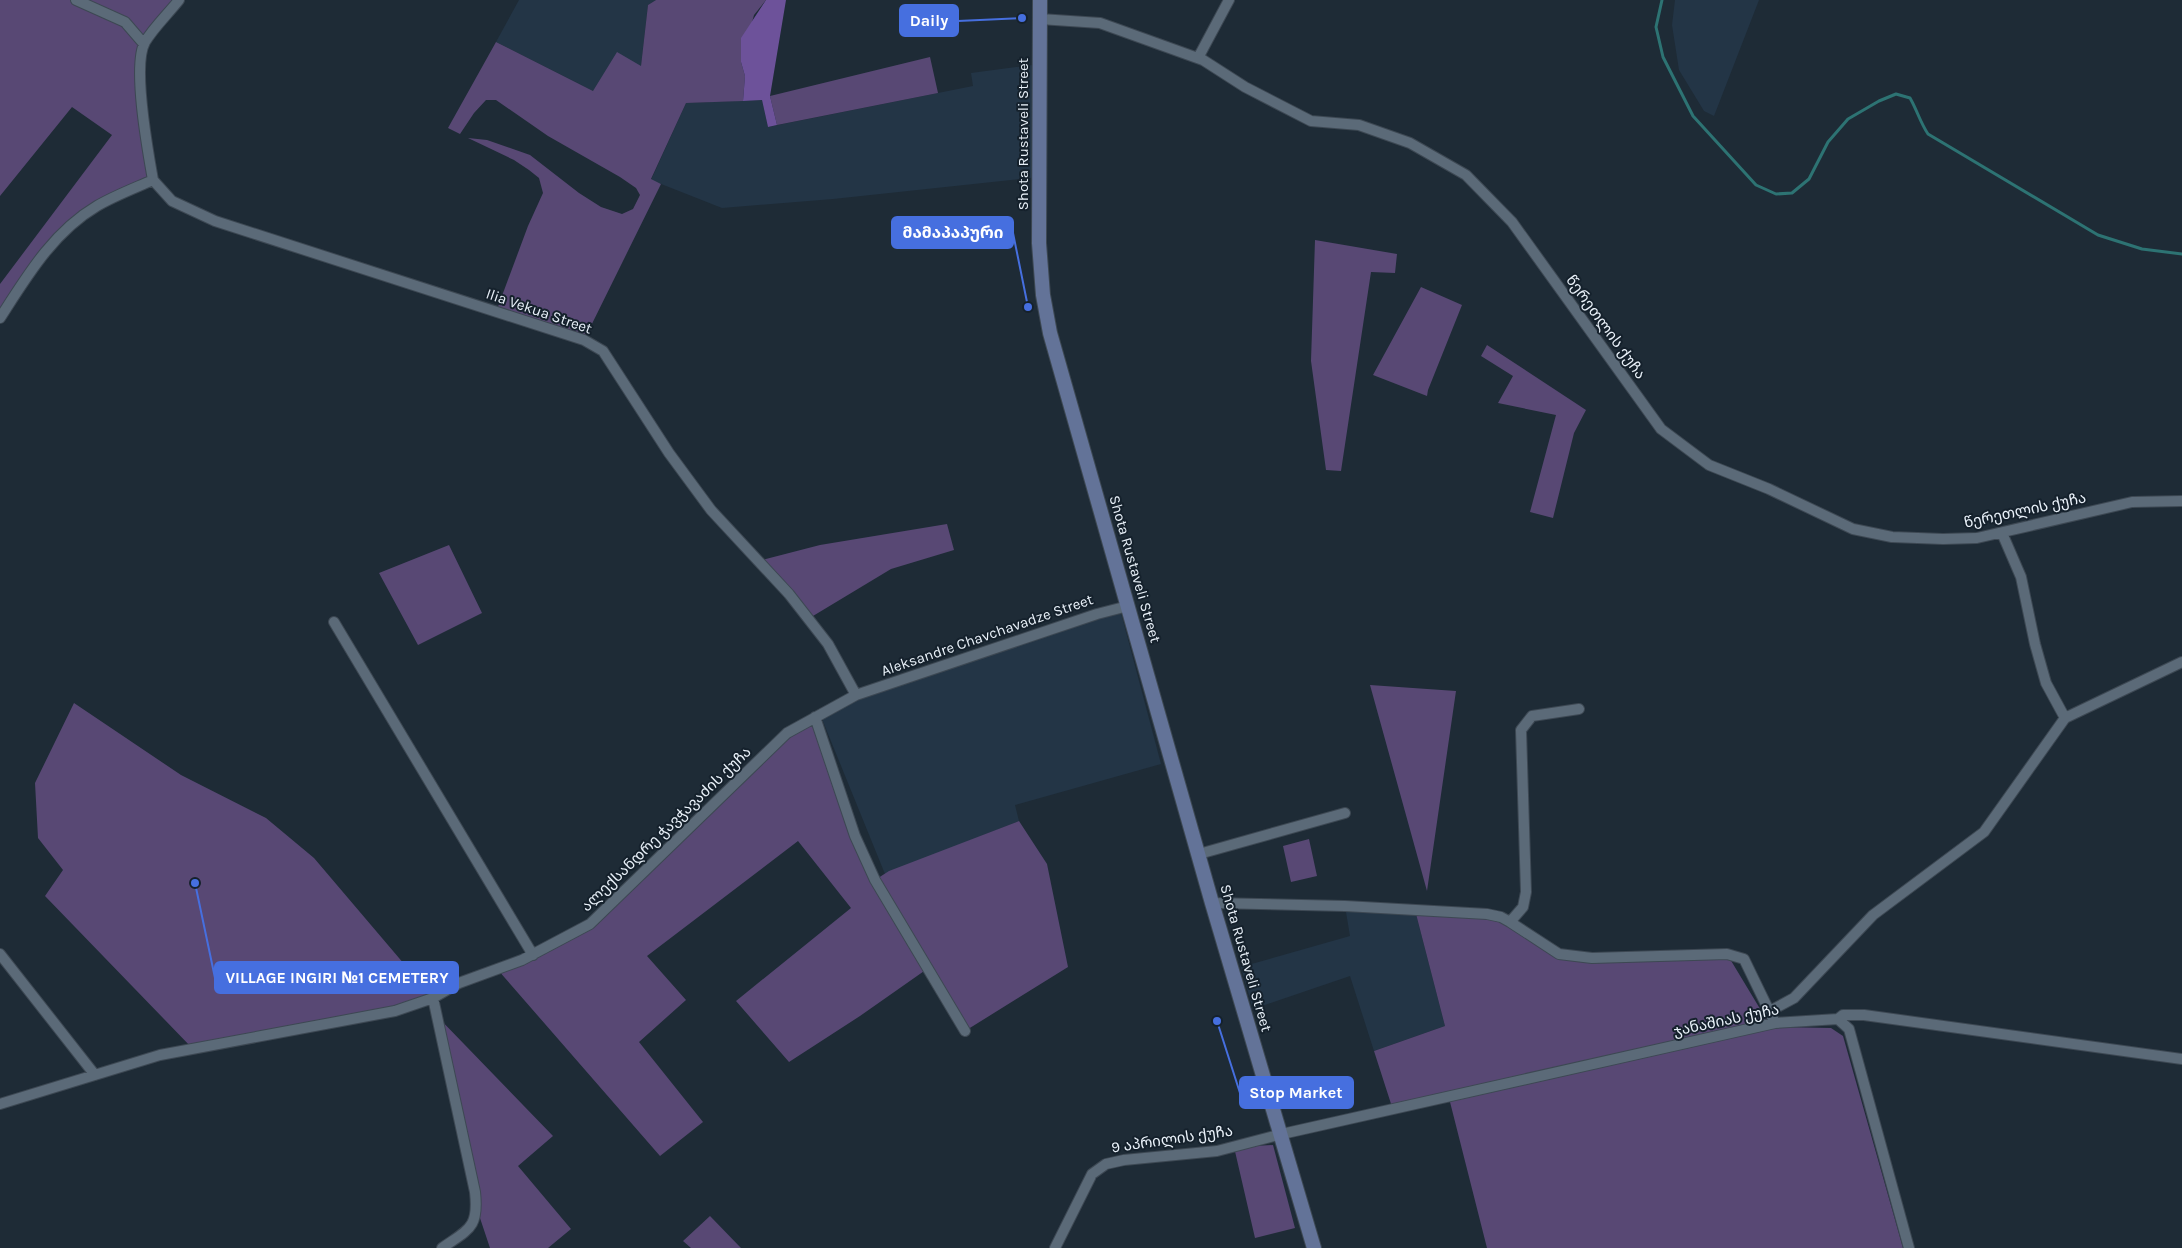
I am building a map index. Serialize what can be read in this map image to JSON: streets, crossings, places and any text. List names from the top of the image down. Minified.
{"streets":{"main road":["Shota Rustaveli Street"],"street":["Ilia Vekua Street","წერეთლის ქუჩა","Aleksandre Chavchavadze Street","ალექსანდრე ჭავჭავაძის ქუჩა","ჯანაშიას ქუჩა","9 აპრილის ქუჩა"]},"crossings":[["Shota Rustaveli Street","წერეთლის ქუჩა"],["Shota Rustaveli Street","Aleksandre Chavchavadze Street"],["Shota Rustaveli Street","ჯანაშიას ქუჩა"],["Shota Rustaveli Street","9 აპრილის ქუჩა"],["Ilia Vekua Street","Aleksandre Chavchavadze Street"],["Ilia Vekua Street","ალექსანდრე ჭავჭავაძის ქუჩა"],["Aleksandre Chavchavadze Street","ალექსანდრე ჭავჭავაძის ქუჩა"],["ჯანაშიას ქუჩა","9 აპრილის ქუჩა"]],"places":["Daily","მამაპაპური","VILLAGE INGIRI №1 CEMETERY","Stop Market"]}
